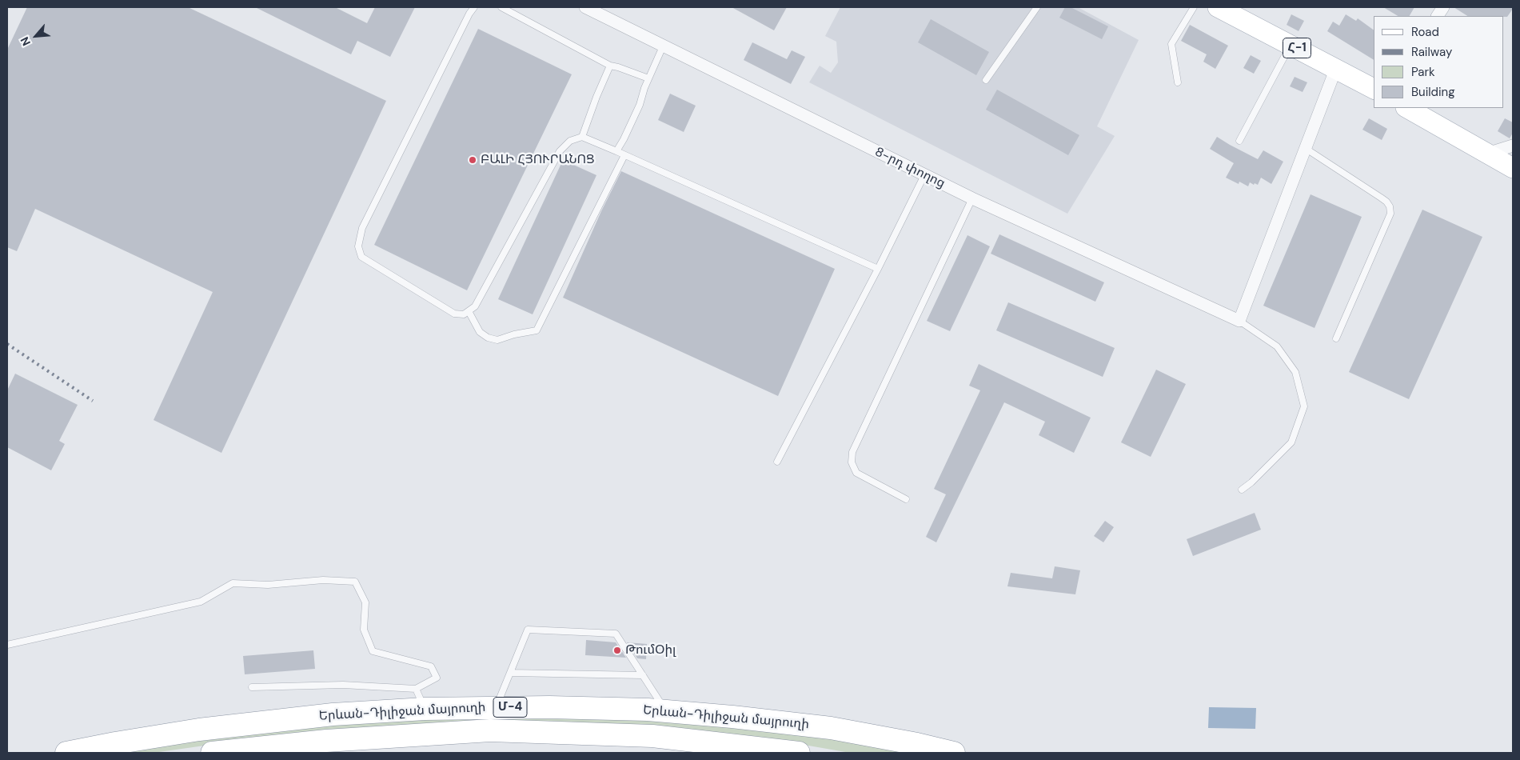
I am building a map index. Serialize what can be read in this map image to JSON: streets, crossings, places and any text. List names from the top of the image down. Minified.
{"streets":{"highway":["Մ-4","Երևան-Դիլիջան մայրուղի"],"main road":["Հ-1"],"street":["8-րդ փողոց"]},"places":["ԲԱԼԻ ՀՅՈՒՐԱՆՈՑ","ԹումՕիլ"],"legend":["Road","Railway","Park","Building"],"north":"bottom left"}
